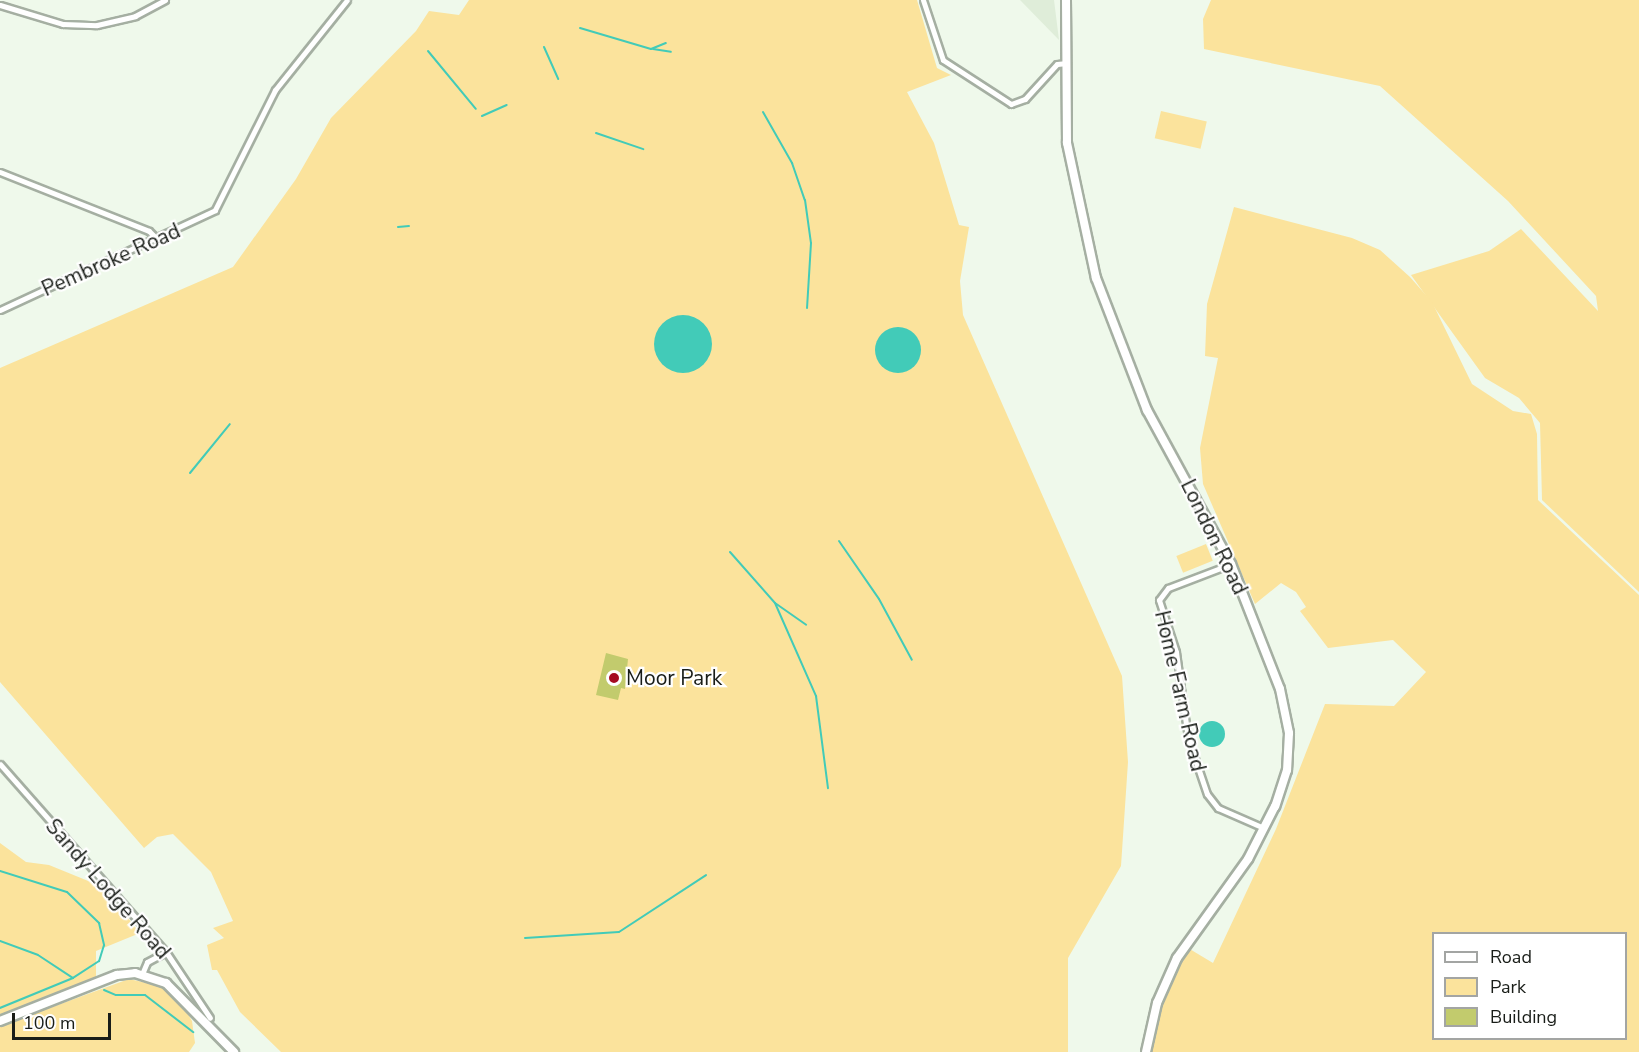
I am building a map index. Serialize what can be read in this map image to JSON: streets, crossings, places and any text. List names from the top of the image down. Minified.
{"streets":{"main road":["London Road"],"street":["Pembroke Road","Home Farm Road","Sandy Lodge Road"]},"crossings":[["London Road","Home Farm Road"]],"places":["Moor Park"],"legend":["Road","Park","Building"],"scale_bar":"100 m"}
